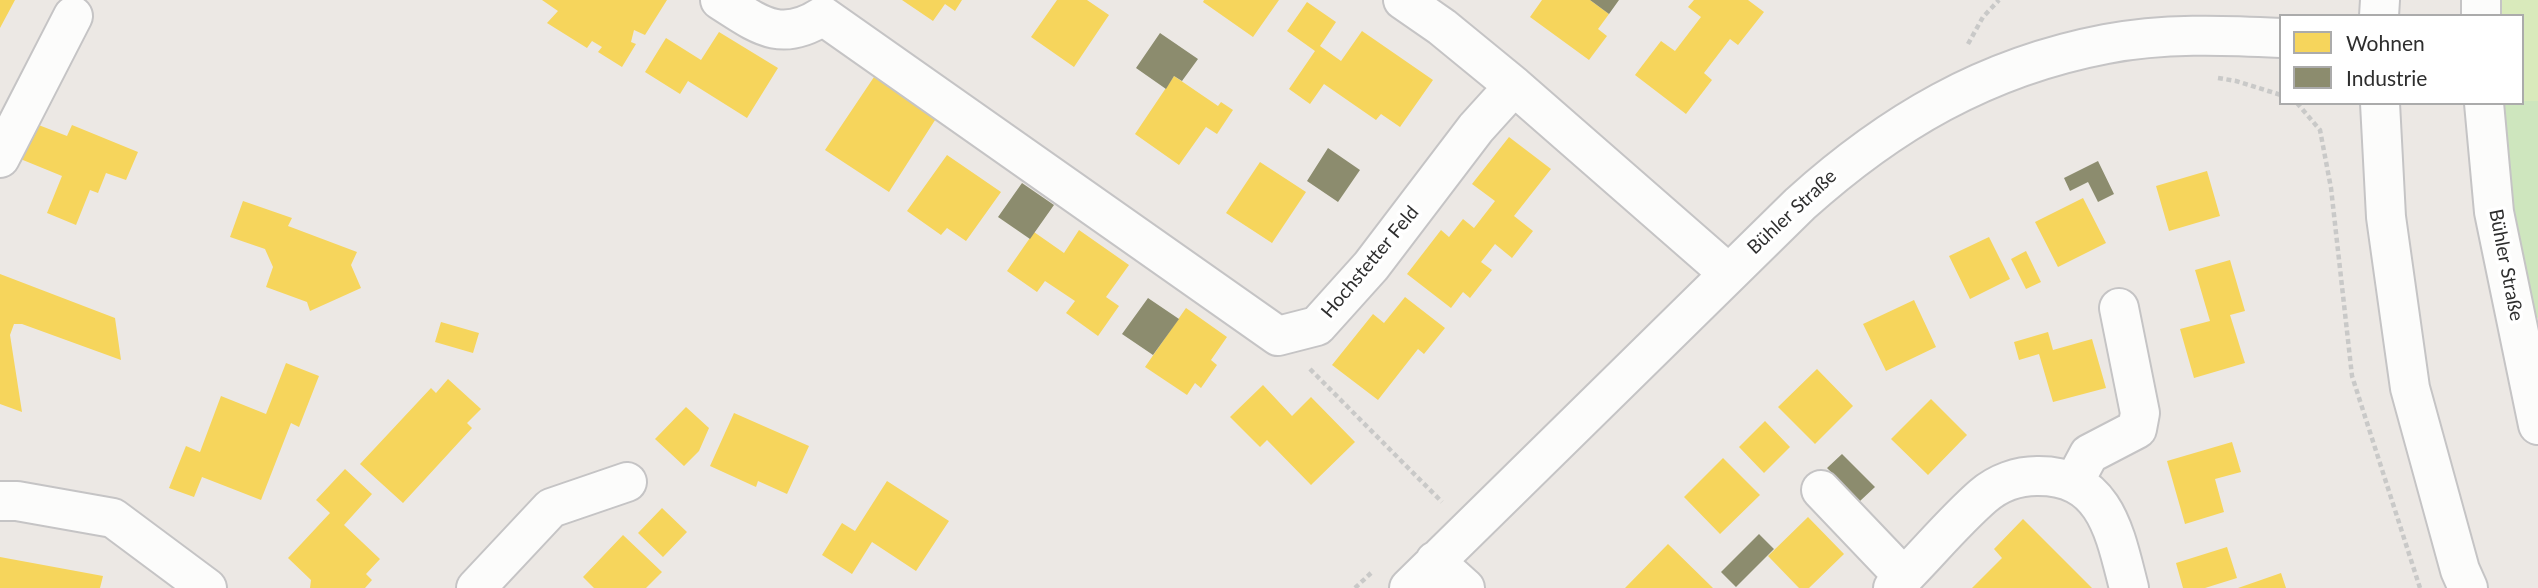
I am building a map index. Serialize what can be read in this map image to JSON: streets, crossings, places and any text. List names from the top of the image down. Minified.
{"streets":{"street":["Bühler Straße","Hochstetter Feld"]},"legend":["Wohnen","Industrie"]}
